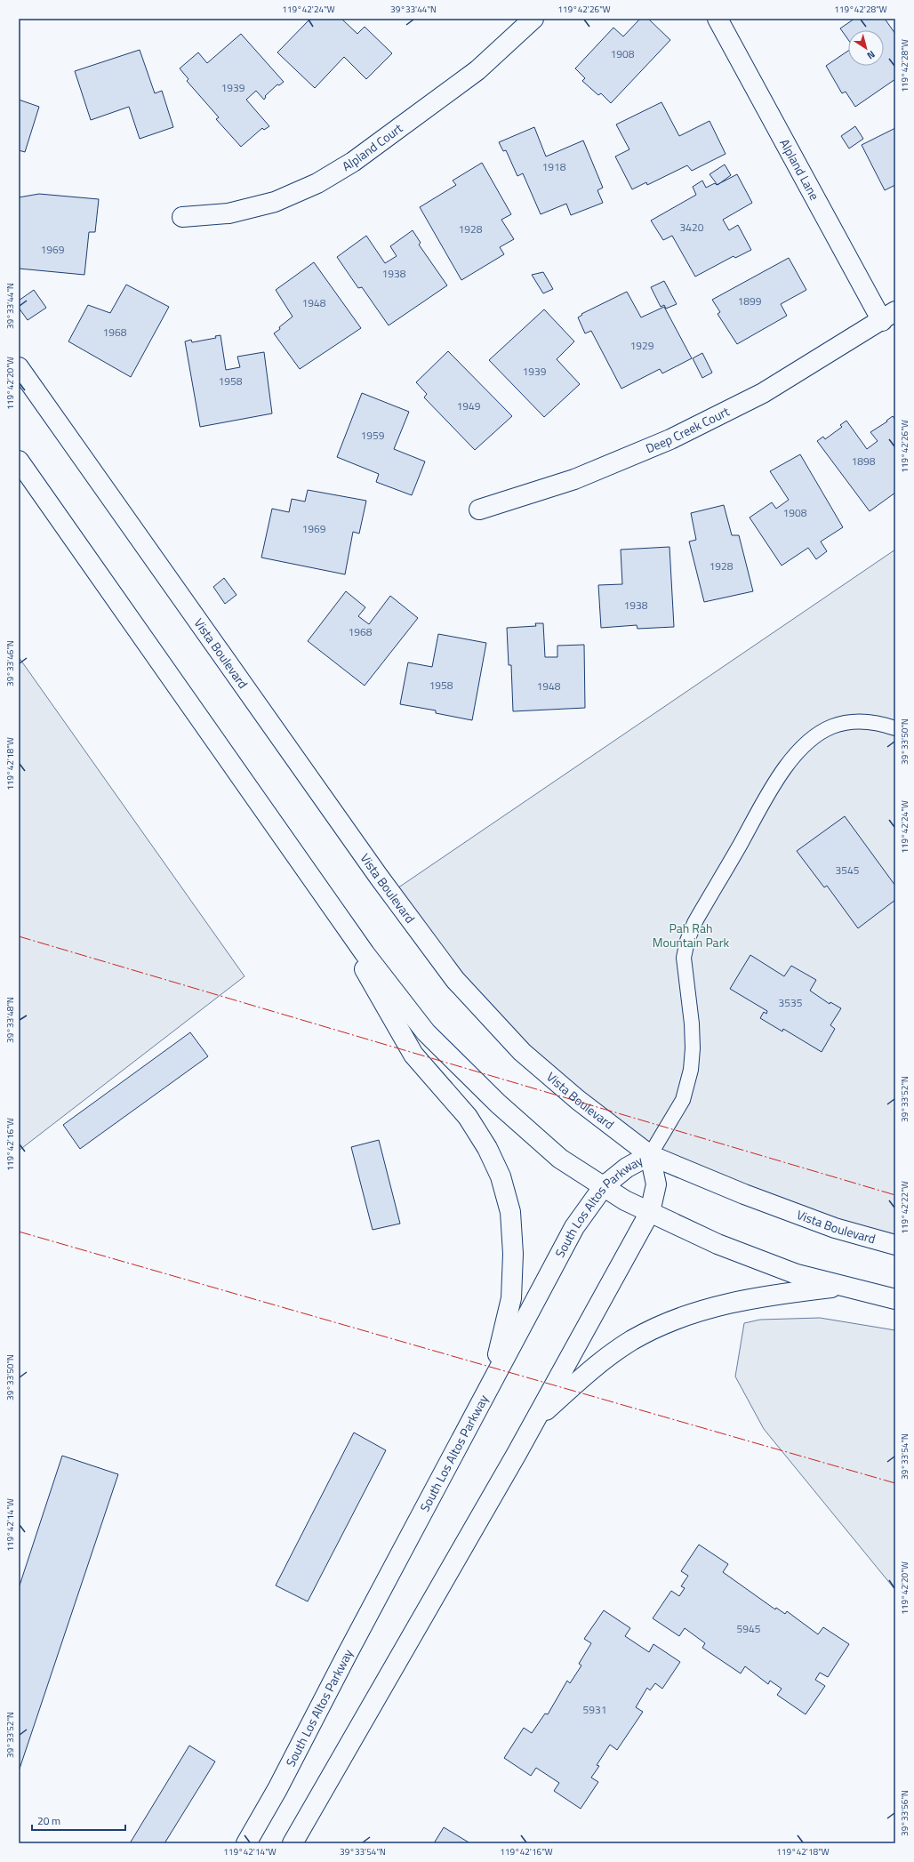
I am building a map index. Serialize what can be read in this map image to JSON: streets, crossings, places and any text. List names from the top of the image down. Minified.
{"streets":{"main road":["Alpland Court","Alpland Lane","Deep Creek Court","Vista Boulevard","South Los Altos Parkway"]},"crossings":[["Alpland Lane","Deep Creek Court"],["Vista Boulevard","South Los Altos Parkway"]],"parks":["Pah Rah Mountain Park"],"house_numbers":["1908","1939","1918","3420","1928","1969","1938","1899","1948","1968","1929","1939","1958","1949","1959","1898","1908","1969","1928","1938","1968","1958","1948","3545","3535","5945","5931"],"scale_bar":"20 m","north":"bottom right","coordinates":["119°42'24\"W","39°33'44\"N","119°42'26\"W","119°42'28\"W","119°42'20\"W","39°33'46\"N","39°33'50\"N","119°42'18\"W","39°33'48\"N","39°33'52\"N","119°42'16\"W","119°42'22\"W","39°33'54\"N","119°42'14\"W","39°33'56\"N"]}
